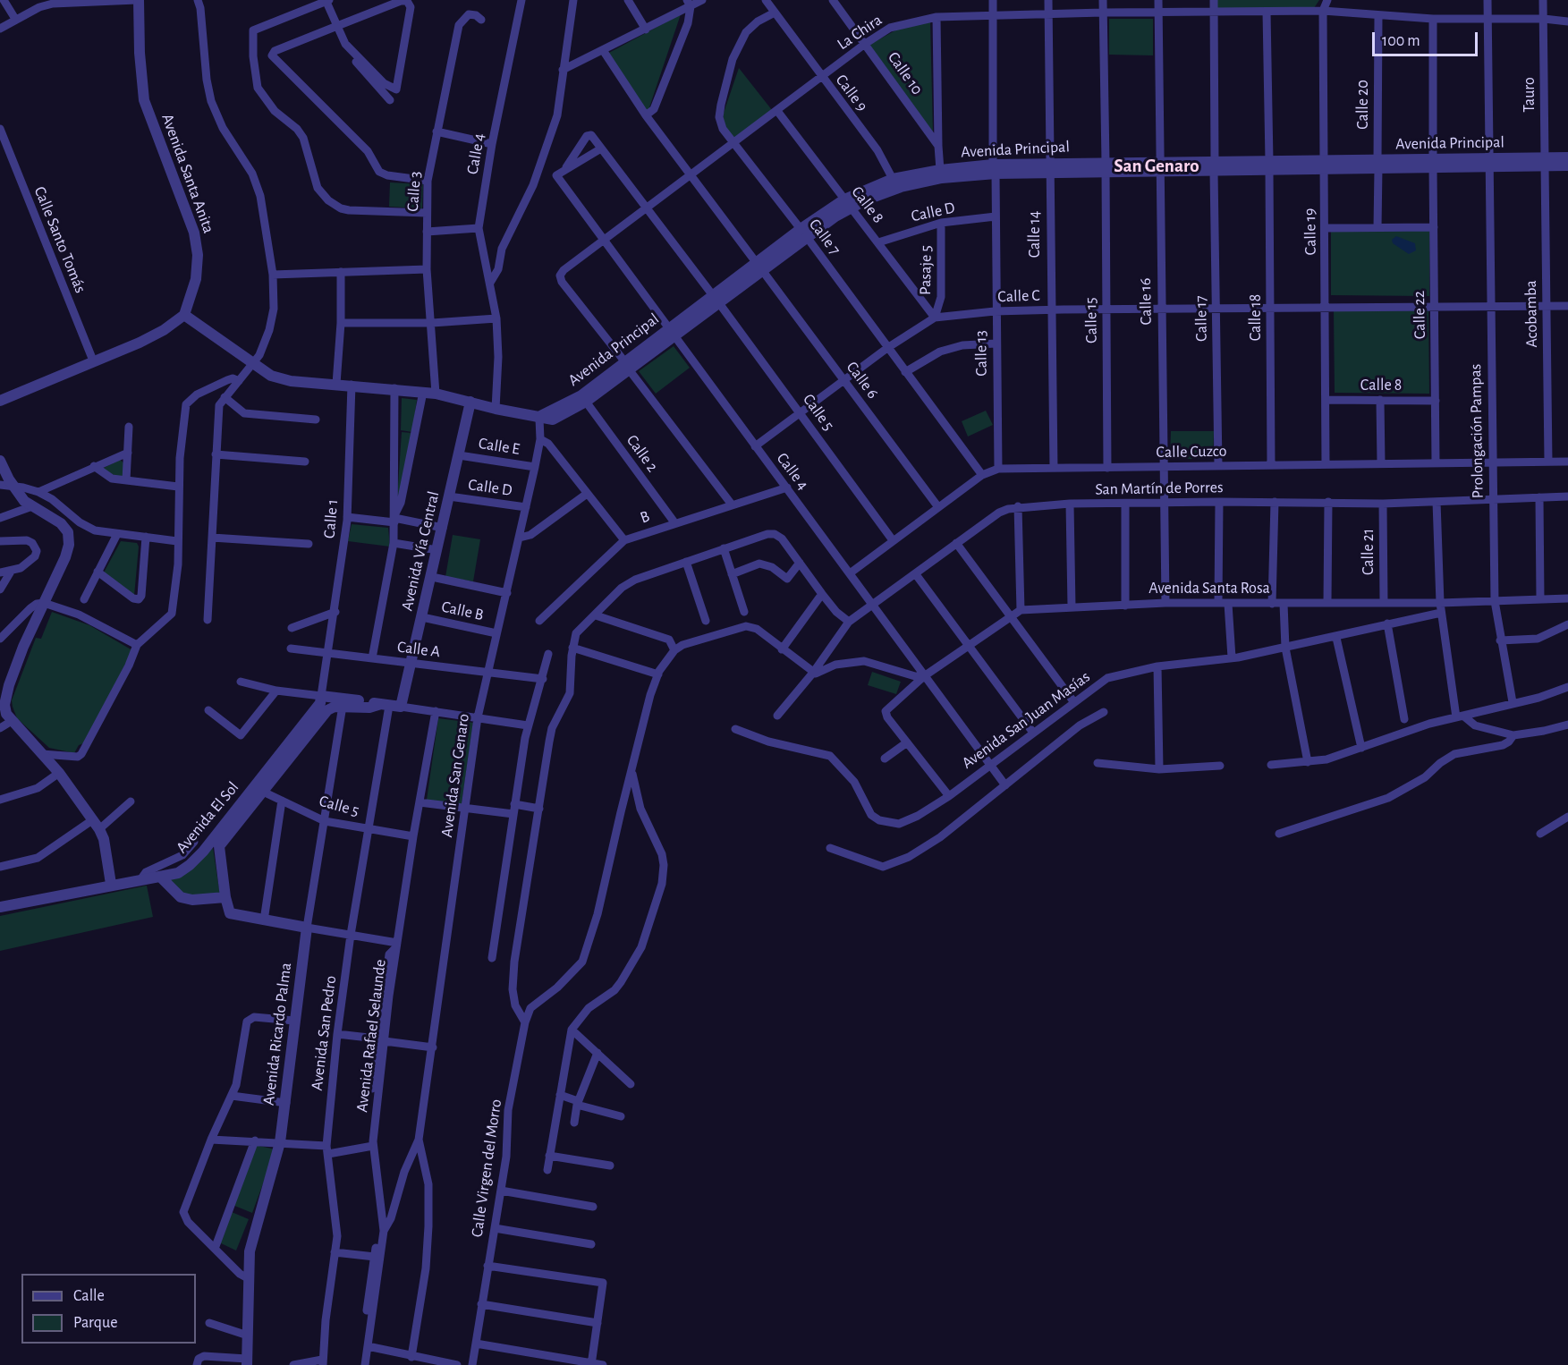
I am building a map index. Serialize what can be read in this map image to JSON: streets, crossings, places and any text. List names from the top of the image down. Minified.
{"streets":{"street":["La Chira","Calle 10","Calle 9","Tauro","Calle 20","Avenida Principal","Calle 4","Avenida Santa Anita","Calle 3","Calle 8","Calle D","Calle 19","Calle 14","Calle 7","Calle Santo Tomás","Pasaje 5","Calle C","Calle 16","Acobamba","Calle 22","Calle 18","Calle 17","Calle 15","Calle 13","Calle 6","Calle 5","Prolongación Pampas","Calle E","Calle Cuzco","Calle 2","San Martín de Porres","B","Calle 1","Avenida Vía Central","Calle 21","Avenida Santa Rosa","Calle B","Calle A","Avenida San Juan Masías","Avenida San Genaro","Avenida El Sol","Avenida San Pedro","Avenida Ricardo Palma","Avenida Rafael Selaunde","Calle Virgen del Morro"]},"crossings":[["La Chira","Calle 10"],["La Chira","Calle 9"],["La Chira","Tauro"],["La Chira","Calle 20"],["La Chira","Avenida Principal"],["La Chira","Calle 4"],["La Chira","Calle 8"],["La Chira","Calle 19"],["La Chira","Calle 14"],["La Chira","Calle 7"],["La Chira","Calle 16"],["La Chira","Calle 22"],["La Chira","Calle 18"],["La Chira","Calle 17"],["La Chira","Calle 15"],["La Chira","Calle 13"],["La Chira","Calle 6"],["La Chira","Calle 5"],["La Chira","Prolongación Pampas"],["Calle 10","Avenida Principal"],["Calle 9","Avenida Principal"],["Calle 9","Calle 7"],["Tauro","Avenida Principal"],["Tauro","Acobamba"],["Calle 20","Avenida Principal"],["Avenida Principal","Calle 4"],["Avenida Principal","Avenida Santa Anita"],["Avenida Principal","Calle 3"],["Avenida Principal","Calle 8"],["Avenida Principal","Calle 19"],["Avenida Principal","Calle 14"],["Avenida Principal","Calle 7"],["Avenida Principal","Calle 16"],["Avenida Principal","Acobamba"],["Avenida Principal","Calle 22"],["Avenida Principal","Calle 18"],["Avenida Principal","Calle 17"],["Avenida Principal","Calle 15"],["Avenida Principal","Calle 13"],["Avenida Principal","Calle 6"],["Avenida Principal","Calle 5"],["Avenida Principal","Prolongación Pampas"],["Avenida Principal","Calle 2"],["Avenida Principal","Calle 1"],["Avenida Principal","Avenida Vía Central"],["Avenida Principal","Avenida San Genaro"],["Calle 4","Calle C"],["Calle 4","Calle 5"],["Calle 4","Calle Cuzco"],["Calle 4","San Martín de Porres"],["Calle 4","B"],["Calle 4","Avenida Santa Rosa"],["Calle 4","Avenida San Juan Masías"],["Calle 8","Calle D"],["Calle 8","Calle 19"],["Calle 8","Pasaje 5"],["Calle 8","Calle C"],["Calle 8","Calle 22"],["Calle D","Pasaje 5"],["Calle D","Calle 13"],["Calle D","Avenida Vía Central"],["Calle D","Avenida San Genaro"],["Calle 19","Calle C"],["Calle 19","Calle Cuzco"],["Calle 14","Calle C"],["Calle 14","Calle Cuzco"],["Calle 7","Calle C"],["Calle 7","Calle Cuzco"],["Pasaje 5","Calle C"],["Calle C","Calle 16"],["Calle C","Acobamba"],["Calle C","Calle 22"],["Calle C","Calle 18"],["Calle C","Calle 17"],["Calle C","Calle 15"],["Calle C","Calle 13"],["Calle C","Calle 6"],["Calle C","Calle 5"],["Calle C","Prolongación Pampas"],["Calle 16","Calle Cuzco"],["Calle 16","San Martín de Porres"],["Calle 16","Avenida Santa Rosa"],["Acobamba","Calle Cuzco"],["Calle 22","Calle Cuzco"],["Calle 18","Calle Cuzco"],["Calle 17","Calle Cuzco"],["Calle 15","Calle Cuzco"],["Calle 13","Calle Cuzco"],["Calle 6","Calle Cuzco"],["Calle 5","Calle Cuzco"],["Calle 5","Avenida San Pedro"],["Calle 5","Avenida Ricardo Palma"],["Calle 5","Avenida Rafael Selaunde"],["Prolongación Pampas","Calle Cuzco"],["Prolongación Pampas","San Martín de Porres"],["Prolongación Pampas","Avenida Santa Rosa"],["Calle E","Avenida Vía Central"],["Calle E","Avenida San Genaro"],["Calle 2","B"],["San Martín de Porres","Calle 21"],["Calle 1","Calle A"],["Calle 1","Avenida El Sol"],["Avenida Vía Central","Calle B"],["Avenida Vía Central","Calle A"],["Calle 21","Avenida Santa Rosa"],["Calle B","Avenida San Genaro"],["Calle A","Avenida San Genaro"],["Calle A","Avenida El Sol"]],"districts":["San Genaro"],"legend":["Calle","Parque"],"scale_bar":"100 m"}
